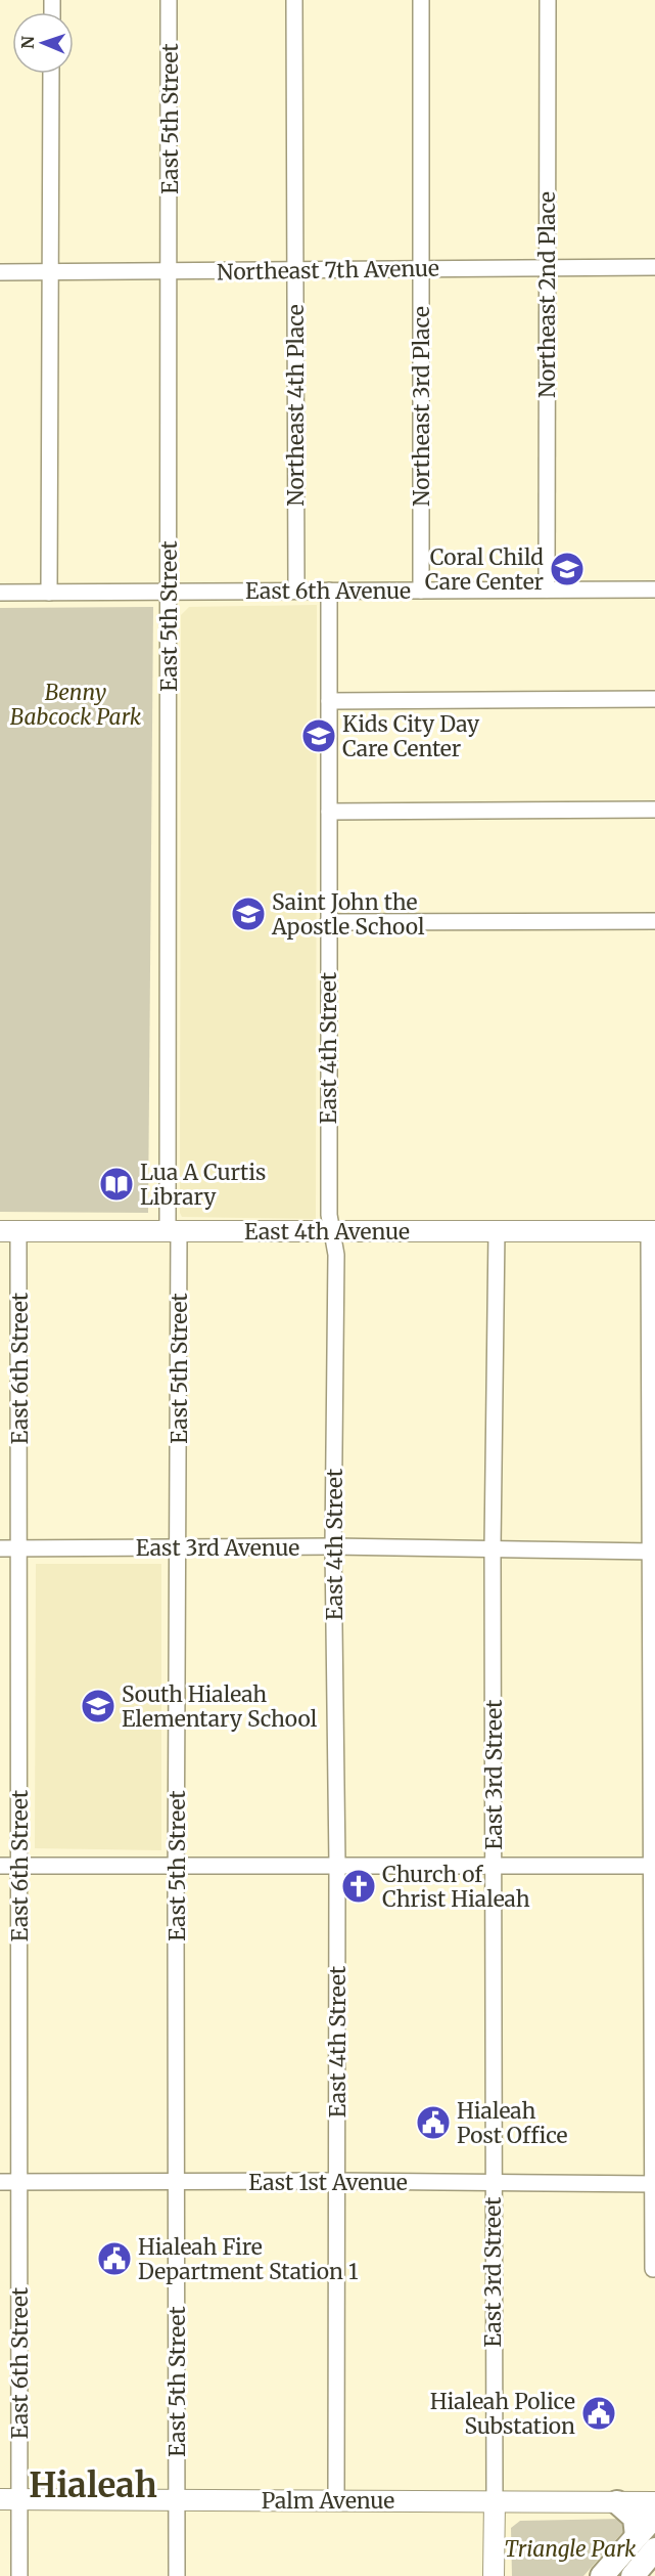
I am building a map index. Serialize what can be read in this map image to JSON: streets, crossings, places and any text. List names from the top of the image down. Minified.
{"streets":{"main road":["East 4th Avenue","Palm Avenue"],"street":["East 5th Street","Northeast 7th Avenue","Northeast 2nd Place","Northeast 4th Place","Northeast 3rd Place","East 6th Avenue","East 4th Street","East 6th Street","East 3rd Avenue","East 3rd Street","East 1st Avenue"]},"crossings":[["East 5th Street","Northeast 7th Avenue"],["East 5th Street","East 6th Avenue"],["East 5th Street","East 4th Avenue"],["East 5th Street","East 3rd Avenue"],["East 5th Street","East 1st Avenue"],["East 5th Street","Palm Avenue"],["Northeast 7th Avenue","Northeast 2nd Place"],["Northeast 7th Avenue","Northeast 4th Place"],["Northeast 7th Avenue","Northeast 3rd Place"],["Northeast 2nd Place","East 6th Avenue"],["Northeast 4th Place","East 6th Avenue"],["Northeast 3rd Place","East 6th Avenue"],["East 6th Avenue","East 4th Street"],["East 4th Street","East 4th Avenue"],["East 4th Street","East 3rd Avenue"],["East 4th Street","East 1st Avenue"],["East 4th Street","Palm Avenue"],["East 4th Avenue","East 6th Street"],["East 4th Avenue","East 3rd Street"],["East 6th Street","East 3rd Avenue"],["East 6th Street","East 1st Avenue"],["East 6th Street","Palm Avenue"],["East 3rd Avenue","East 3rd Street"],["East 3rd Street","East 1st Avenue"],["East 3rd Street","Palm Avenue"]],"districts":["Hialeah"],"parks":["Benny Babcock Park","Triangle Park"],"places":{"school or university":["Coral Child Care Center","Kids City Day Care Center","Saint John the Apostle School","South Hialeah Elementary School"],"library":["Lua A Curtis Library"],"church":["Church of Christ Hialeah"],"public building":["Hialeah Post Office","Hialeah Fire Department Station 1","Hialeah Police Substation"]},"north":"left"}
